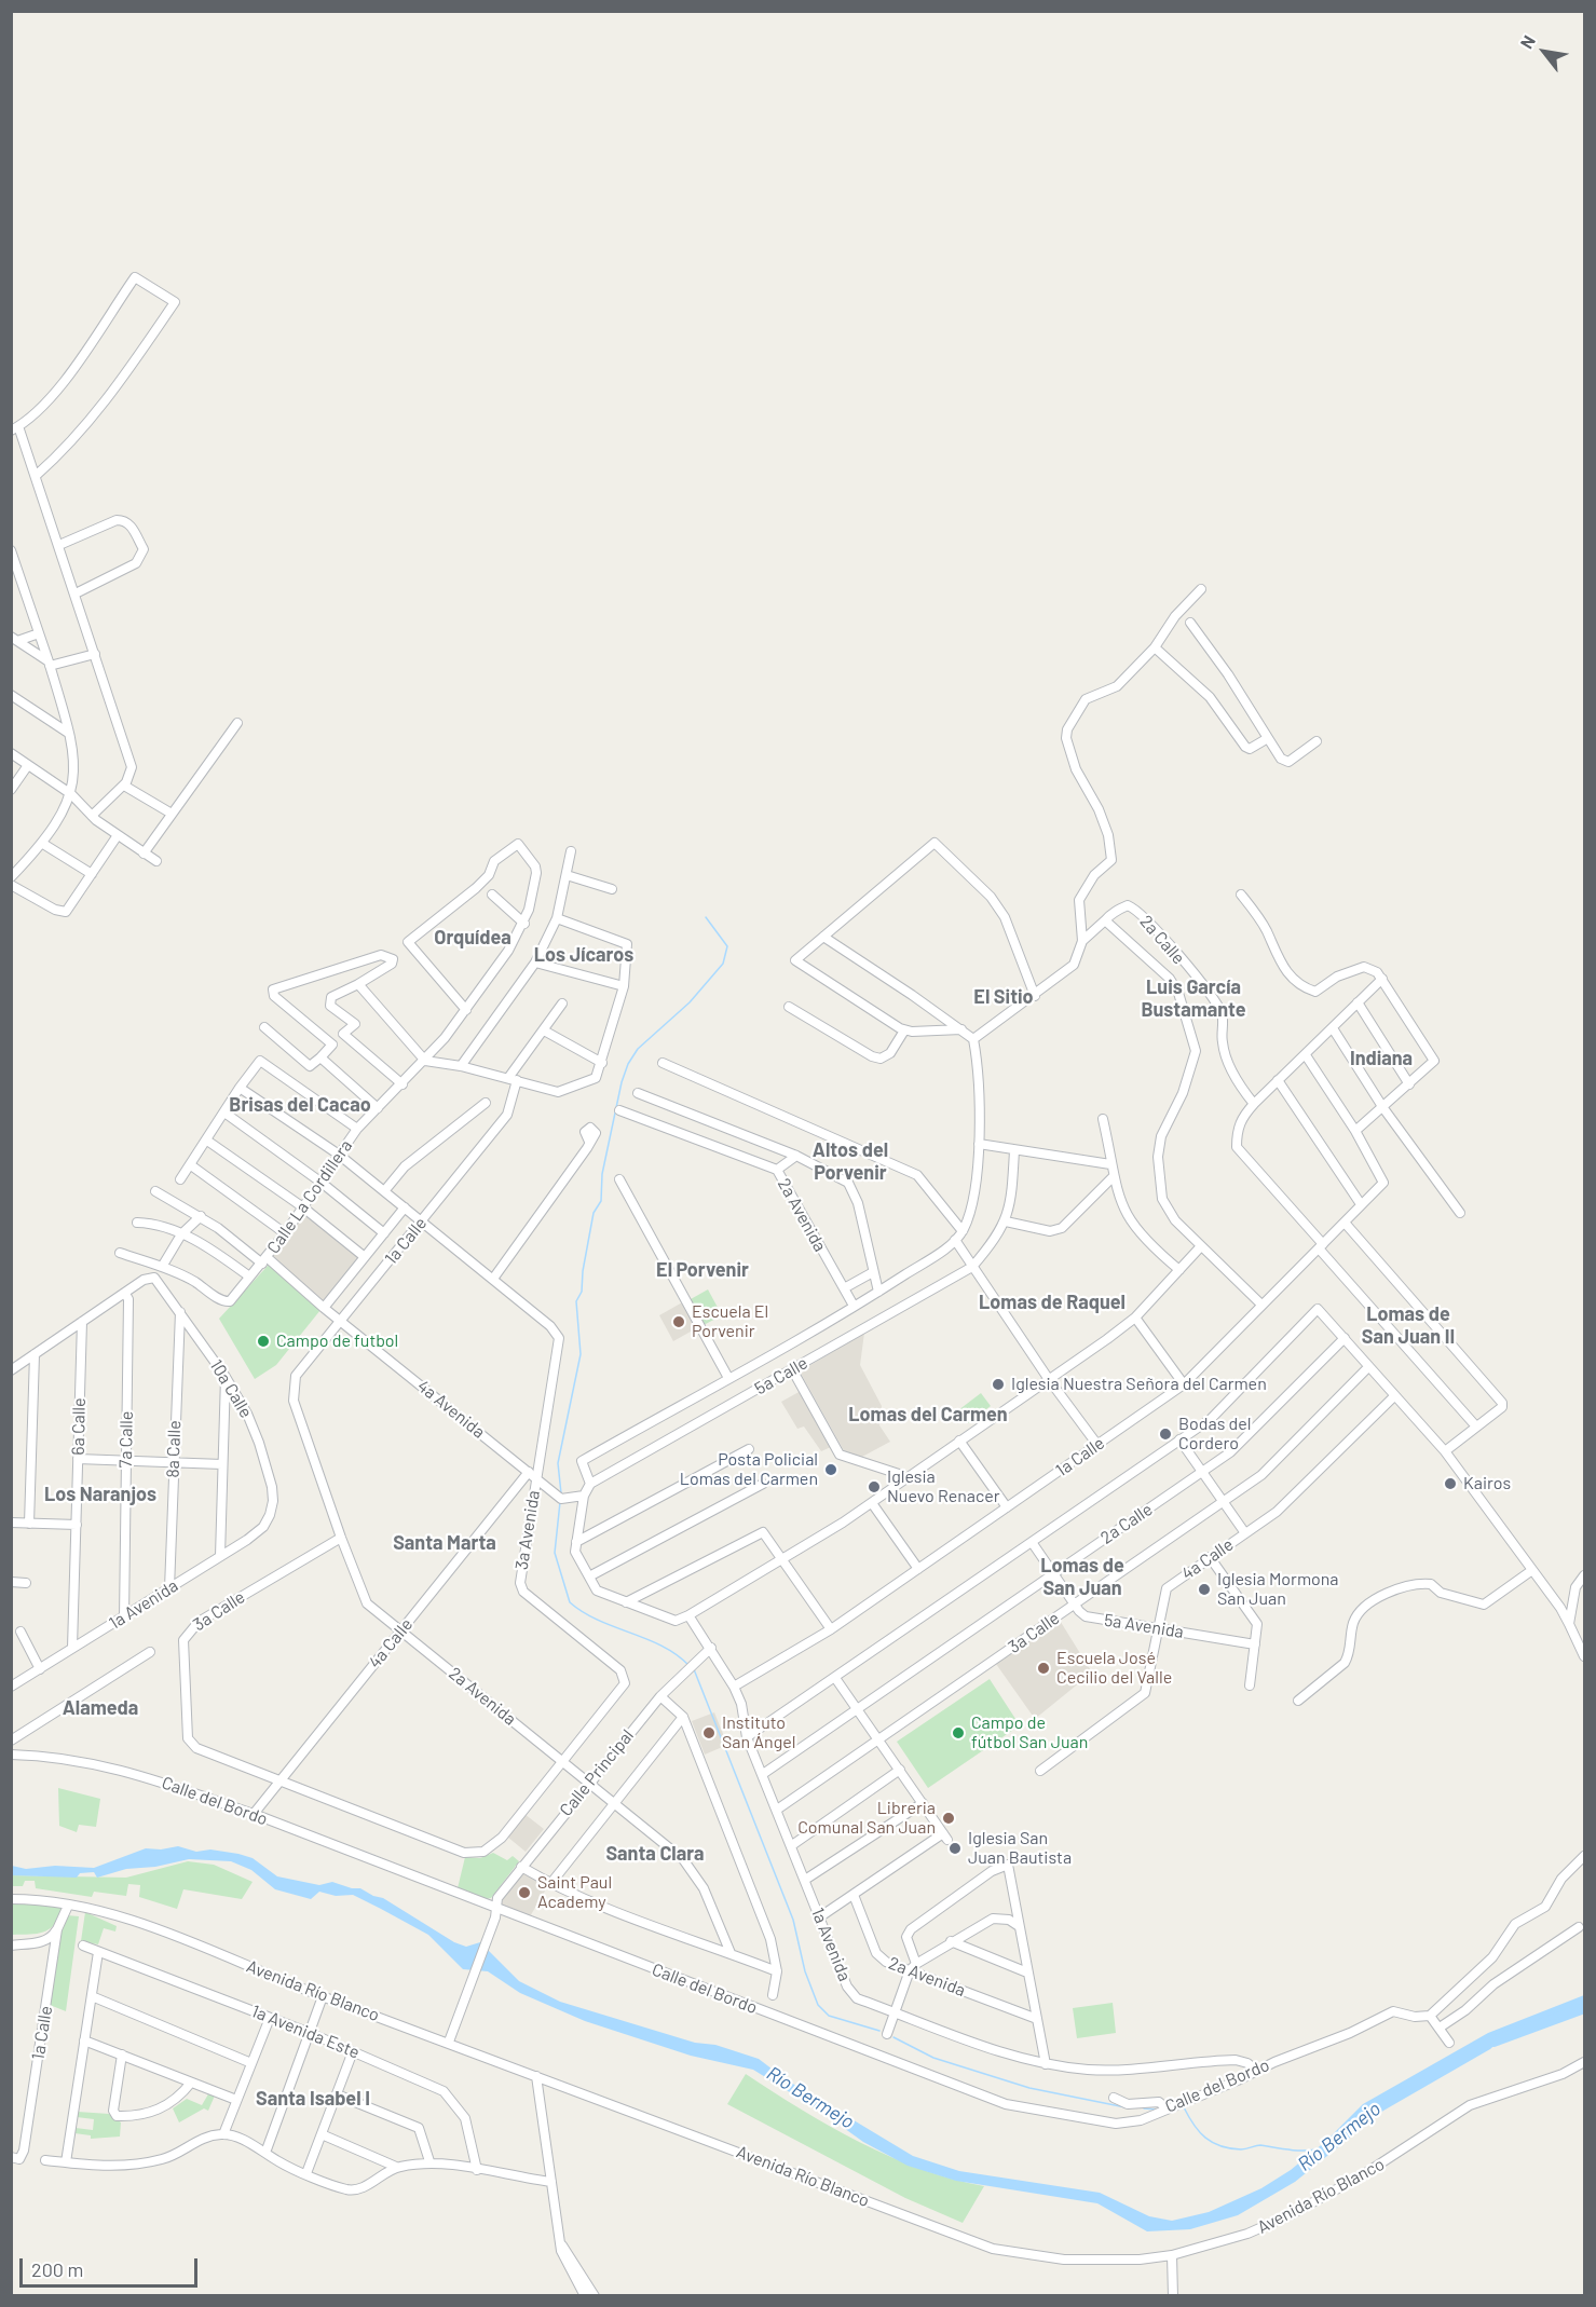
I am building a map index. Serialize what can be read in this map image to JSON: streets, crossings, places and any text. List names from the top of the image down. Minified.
{"streets":{"street":["2a Calle","Calle La Cordillera","2a Avenida","1a Calle","5a Calle","10a Calle","4a Avenida","6a Calle","7a Calle","8a Calle","3a Avenida","4a Calle","1a Avenida","3a Calle","5a Avenida","Calle Principal","Calle del Bordo","Avenida Río Blanco","1a Avenida Este"]},"crossings":[["2a Calle","1a Avenida"],["2a Calle","5a Avenida"],["Calle La Cordillera","4a Avenida"],["2a Avenida","1a Calle"],["2a Avenida","3a Avenida"],["2a Avenida","4a Calle"],["2a Avenida","3a Calle"],["2a Avenida","Calle Principal"],["1a Calle","4a Avenida"],["1a Calle","1a Avenida"],["1a Calle","Avenida Río Blanco"],["10a Calle","7a Calle"],["10a Calle","8a Calle"],["10a Calle","1a Avenida"],["4a Avenida","3a Avenida"],["4a Avenida","4a Calle"],["6a Calle","1a Avenida"],["7a Calle","1a Avenida"],["8a Calle","1a Avenida"],["4a Calle","3a Calle"],["4a Calle","5a Avenida"],["4a Calle","Calle del Bordo"],["1a Avenida","3a Calle"],["1a Avenida","Calle Principal"],["1a Avenida","Calle del Bordo"],["3a Calle","5a Avenida"],["Calle Principal","Calle del Bordo"],["Calle Principal","Avenida Río Blanco"]],"districts":["Orquídea","Los Jícaros","Luis García Bustamante","El Sitio","Indiana","Brisas del Cacao","Altos del Porvenir","El Porvenir","Lomas de Raquel","Lomas de San Juan II","Lomas del Carmen","Los Naranjos","Santa Marta","Lomas de San Juan","Alameda","Santa Clara","Santa Isabel I"],"water":["Río Bermejo"],"places":["Escuela El Porvenir","Campo de futbol","Iglesia Nuestra Señora del Carmen","Bodas del Cordero","Posta Policial Lomas del Carmen","Kairos","Iglesia Nuevo Renacer","Iglesia Mormona San Juan","Escuela José Cecilio del Valle","Instituto San Ángel","Campo de fútbol San Juan","Libreria Comunal San Juan","Iglesia San Juan Bautista","Saint Paul Academy"],"scale_bar":"200 m","north":"top left"}
